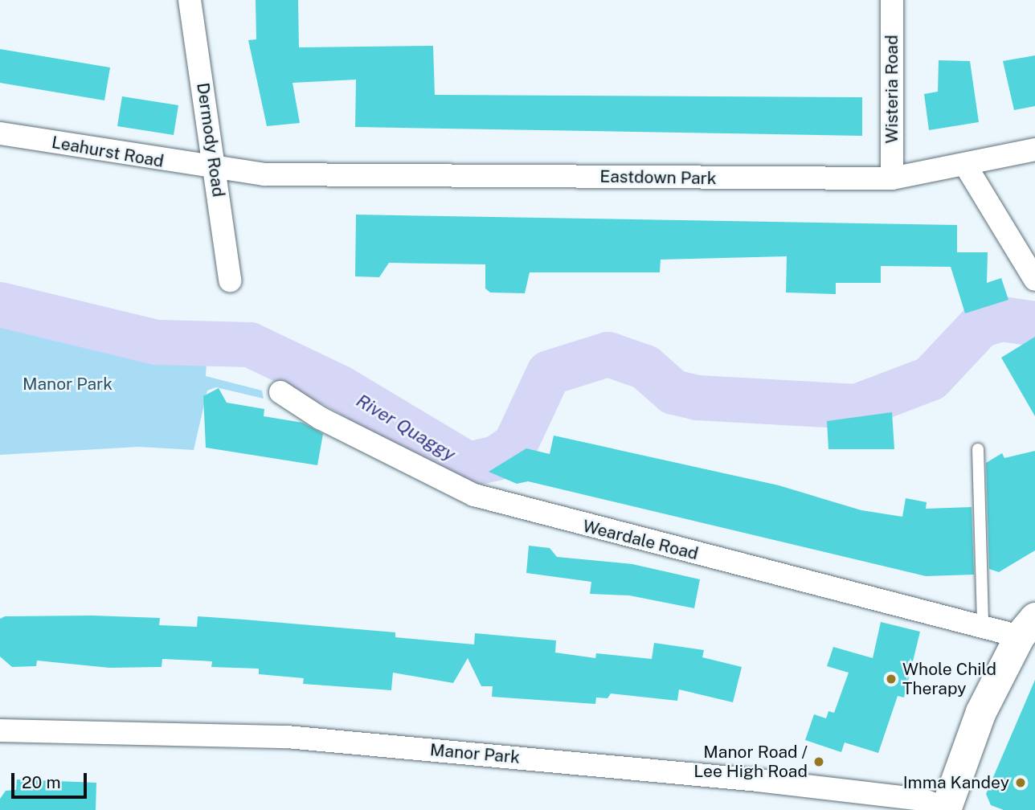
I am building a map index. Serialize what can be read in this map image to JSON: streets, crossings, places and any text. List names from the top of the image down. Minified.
{"streets":{"street":["Wisteria Road","Dermody Road","Leahurst Road","Eastdown Park","Weardale Road","Manor Park"]},"crossings":[["Wisteria Road","Eastdown Park"],["Dermody Road","Leahurst Road"],["Dermody Road","Eastdown Park"],["Leahurst Road","Eastdown Park"]],"water":["River Quaggy"],"parks":["Manor Park"],"places":["Whole Child Therapy","Manor Road / Lee High Road","Imma Kandey"],"scale_bar":"20 m"}
